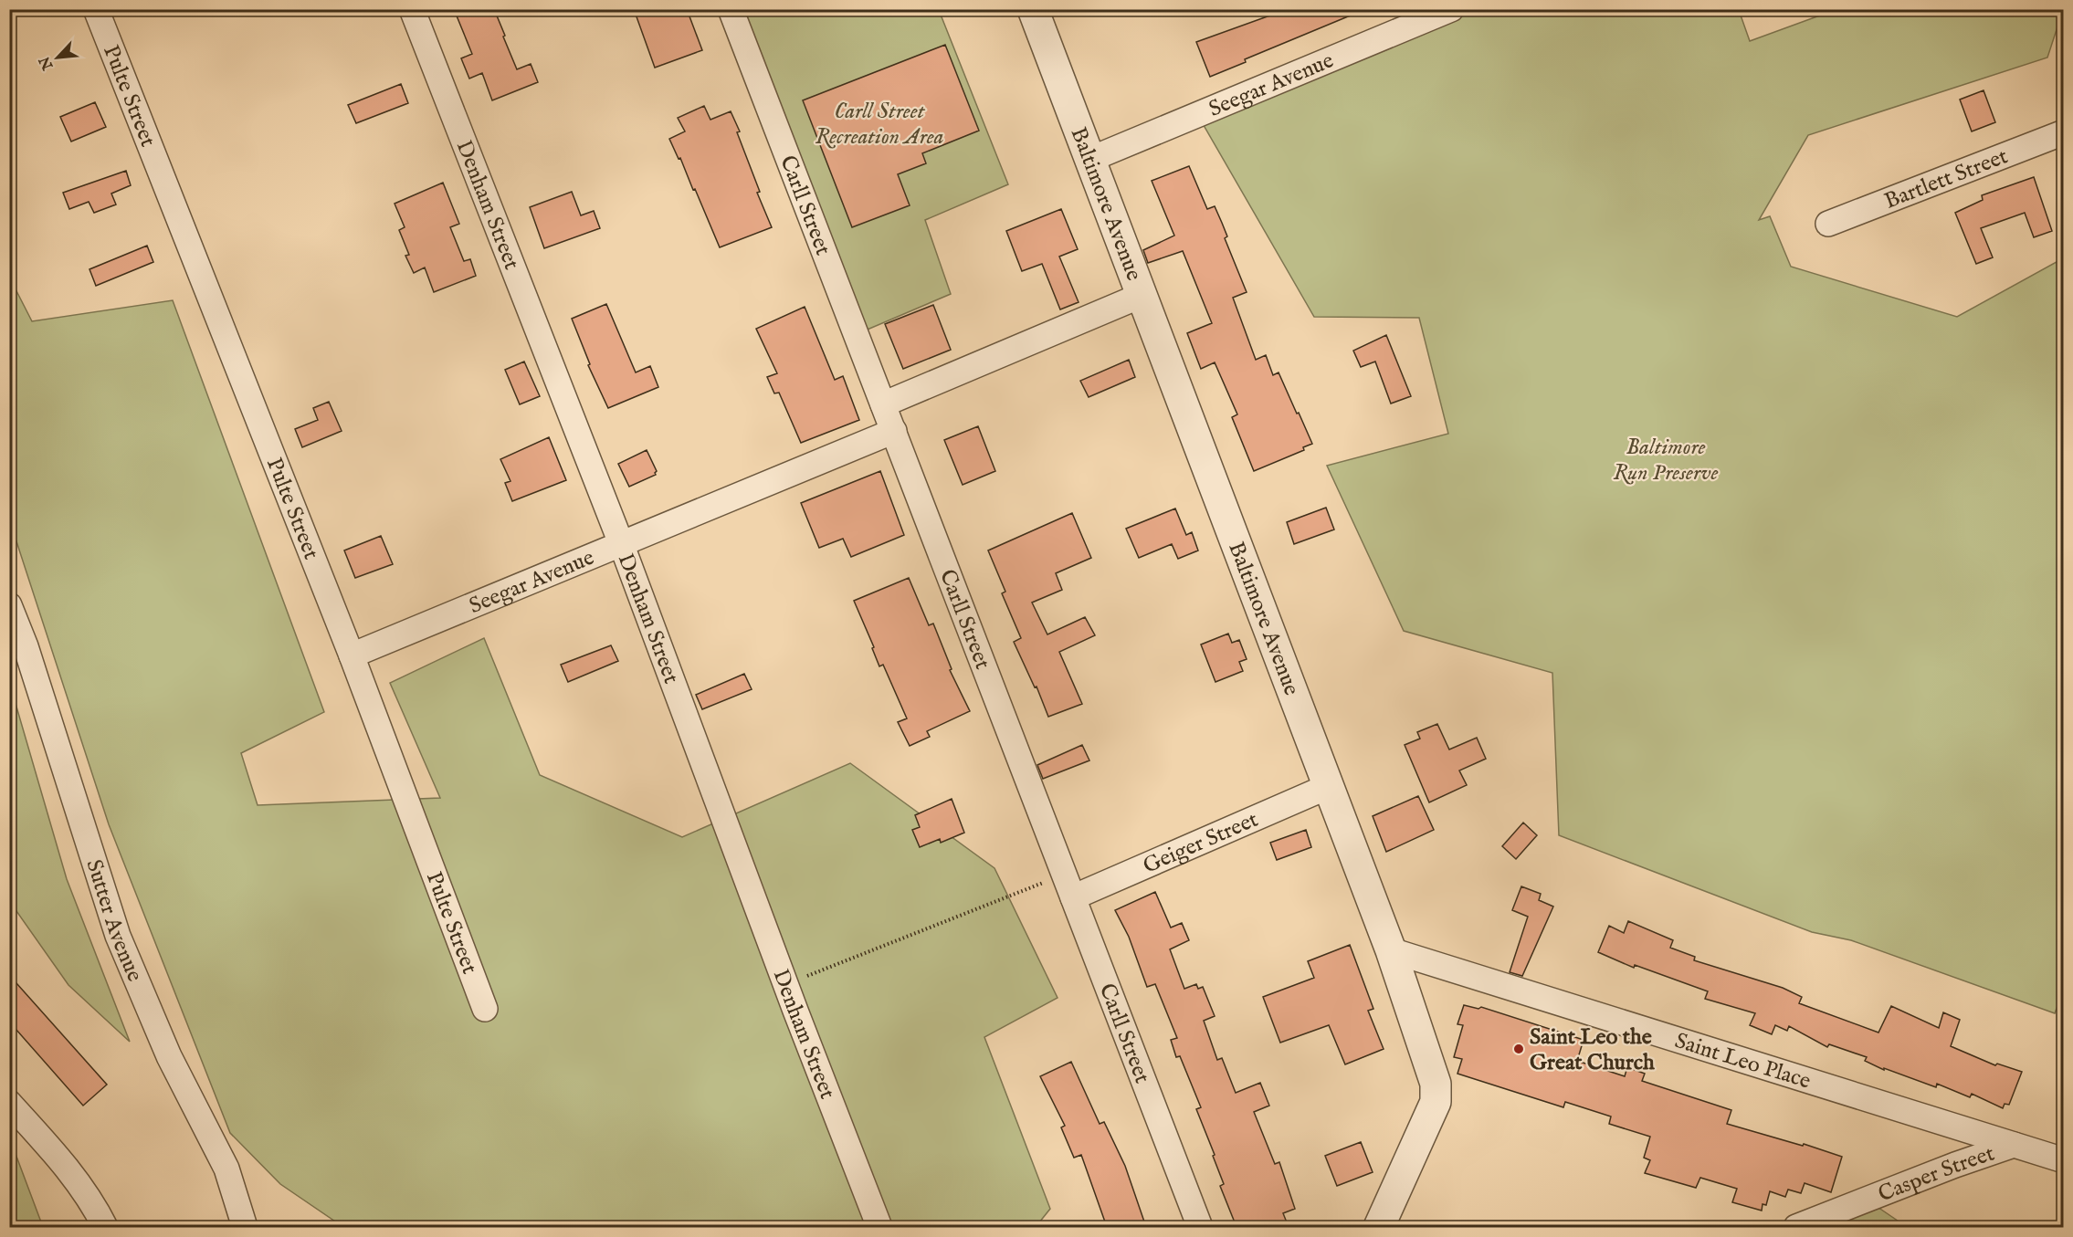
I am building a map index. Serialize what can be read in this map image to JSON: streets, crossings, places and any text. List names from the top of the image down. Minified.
{"streets":{"street":["Seegar Avenue","Pulte Street","Bartlett Street","Denham Street","Baltimore Avenue","Carll Street","Geiger Street","Sutter Avenue","Saint Leo Place","Casper Street"]},"crossings":[["Seegar Avenue","Pulte Street"],["Seegar Avenue","Denham Street"],["Seegar Avenue","Baltimore Avenue"],["Seegar Avenue","Carll Street"],["Baltimore Avenue","Geiger Street"],["Baltimore Avenue","Saint Leo Place"],["Carll Street","Geiger Street"],["Saint Leo Place","Casper Street"]],"parks":["Carll Street Recreation Area","Baltimore Run Preserve"],"places":["Saint Leo the Great Church"],"north":"bottom left"}
